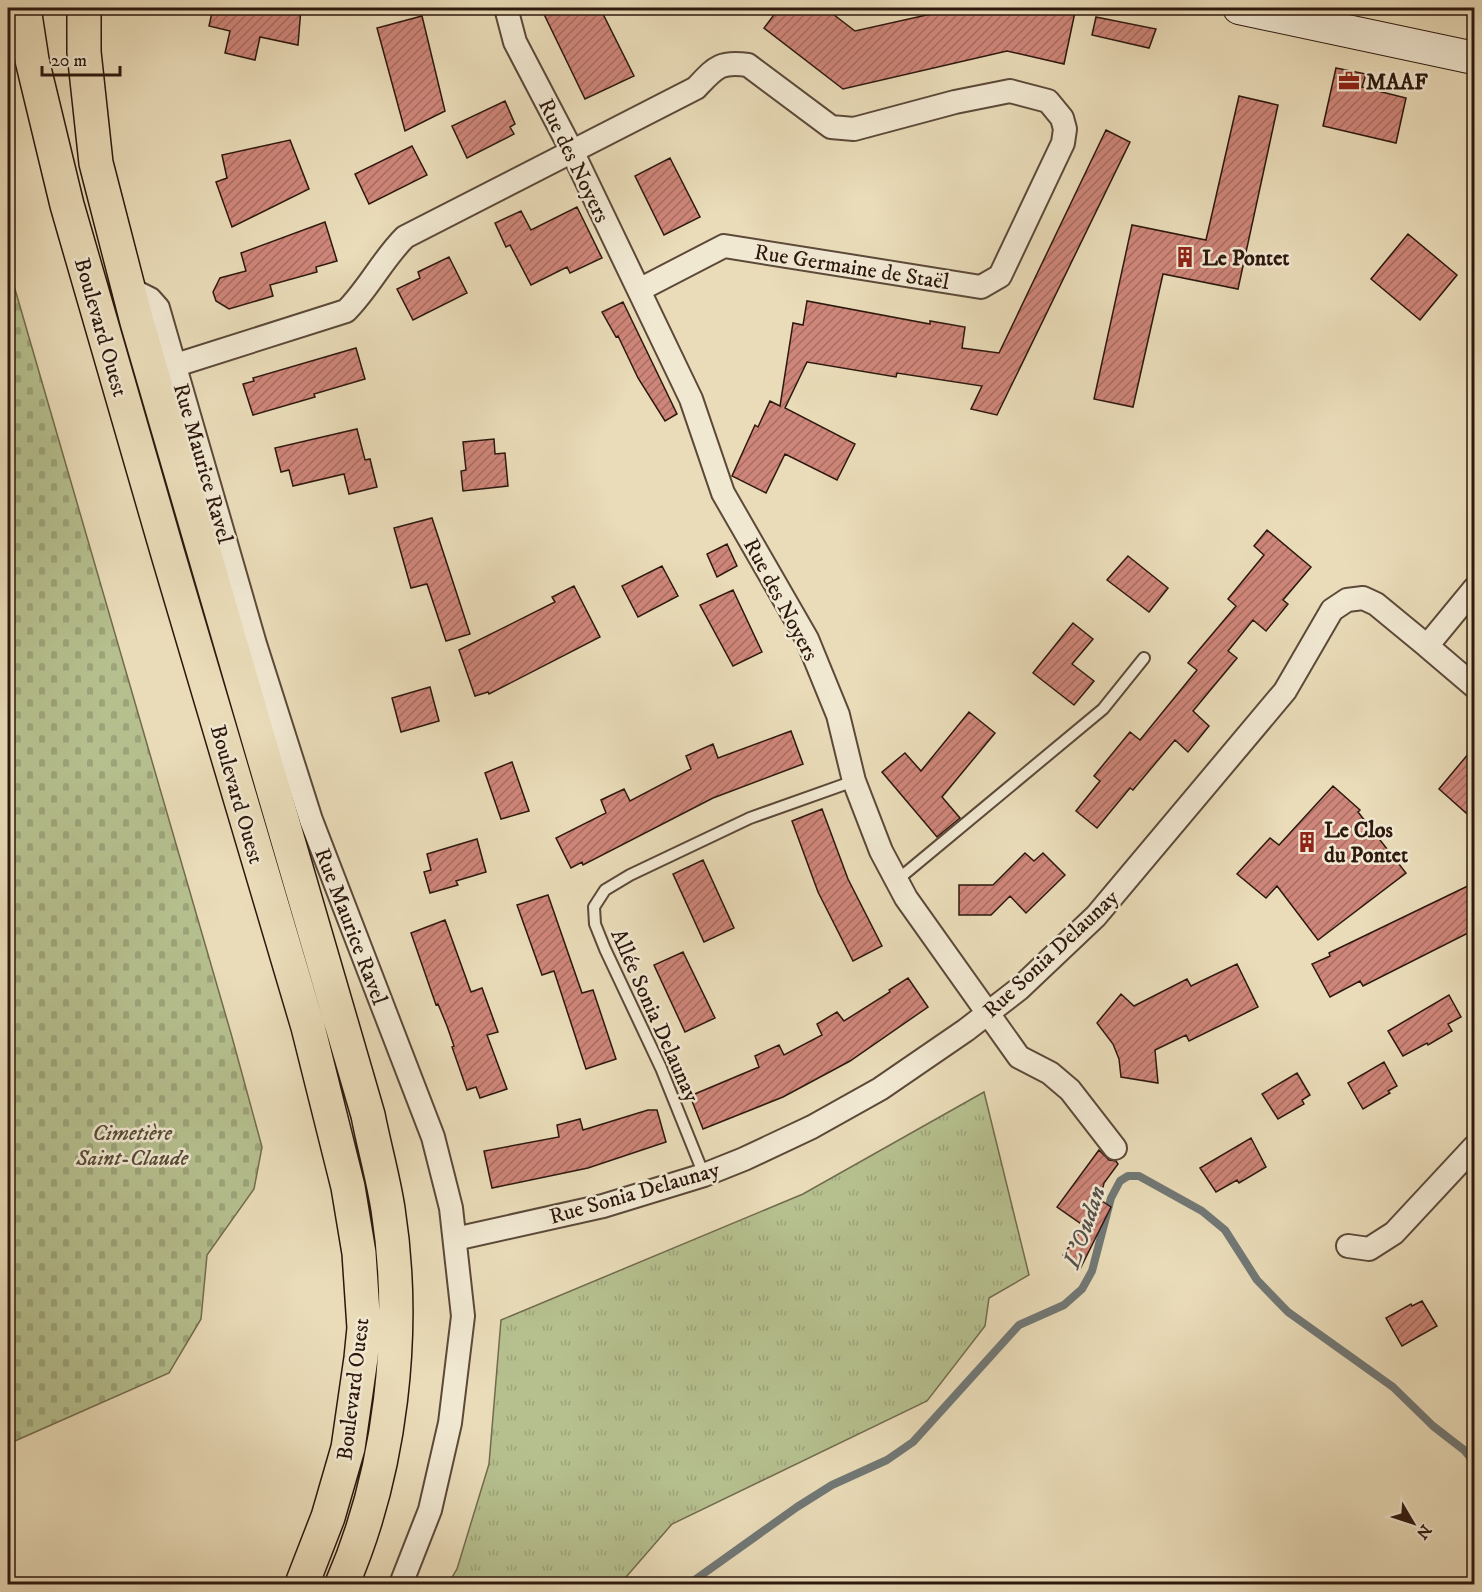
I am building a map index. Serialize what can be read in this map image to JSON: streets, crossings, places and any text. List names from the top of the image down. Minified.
{"streets":{"main road":["Boulevard Ouest"],"street":["Rue des Noyers","Rue Germaine de Staël","Rue Maurice Ravel","Rue Sonia Delaunay"],"lane":["Allée Sonia Delaunay"]},"crossings":[["Rue des Noyers","Rue Germaine de Staël"],["Rue des Noyers","Rue Sonia Delaunay"],["Rue des Noyers","Allée Sonia Delaunay"],["Boulevard Ouest","Rue Maurice Ravel"],["Rue Maurice Ravel","Rue Sonia Delaunay"],["Rue Sonia Delaunay","Allée Sonia Delaunay"]],"water":["L'Oudan"],"parks":["Cimetière Saint-Claude"],"places":{"office":["MAAF"],"building":["Le Pontet","Le Clos du Pontet"]},"scale_bar":"20 m","north":"bottom right"}
